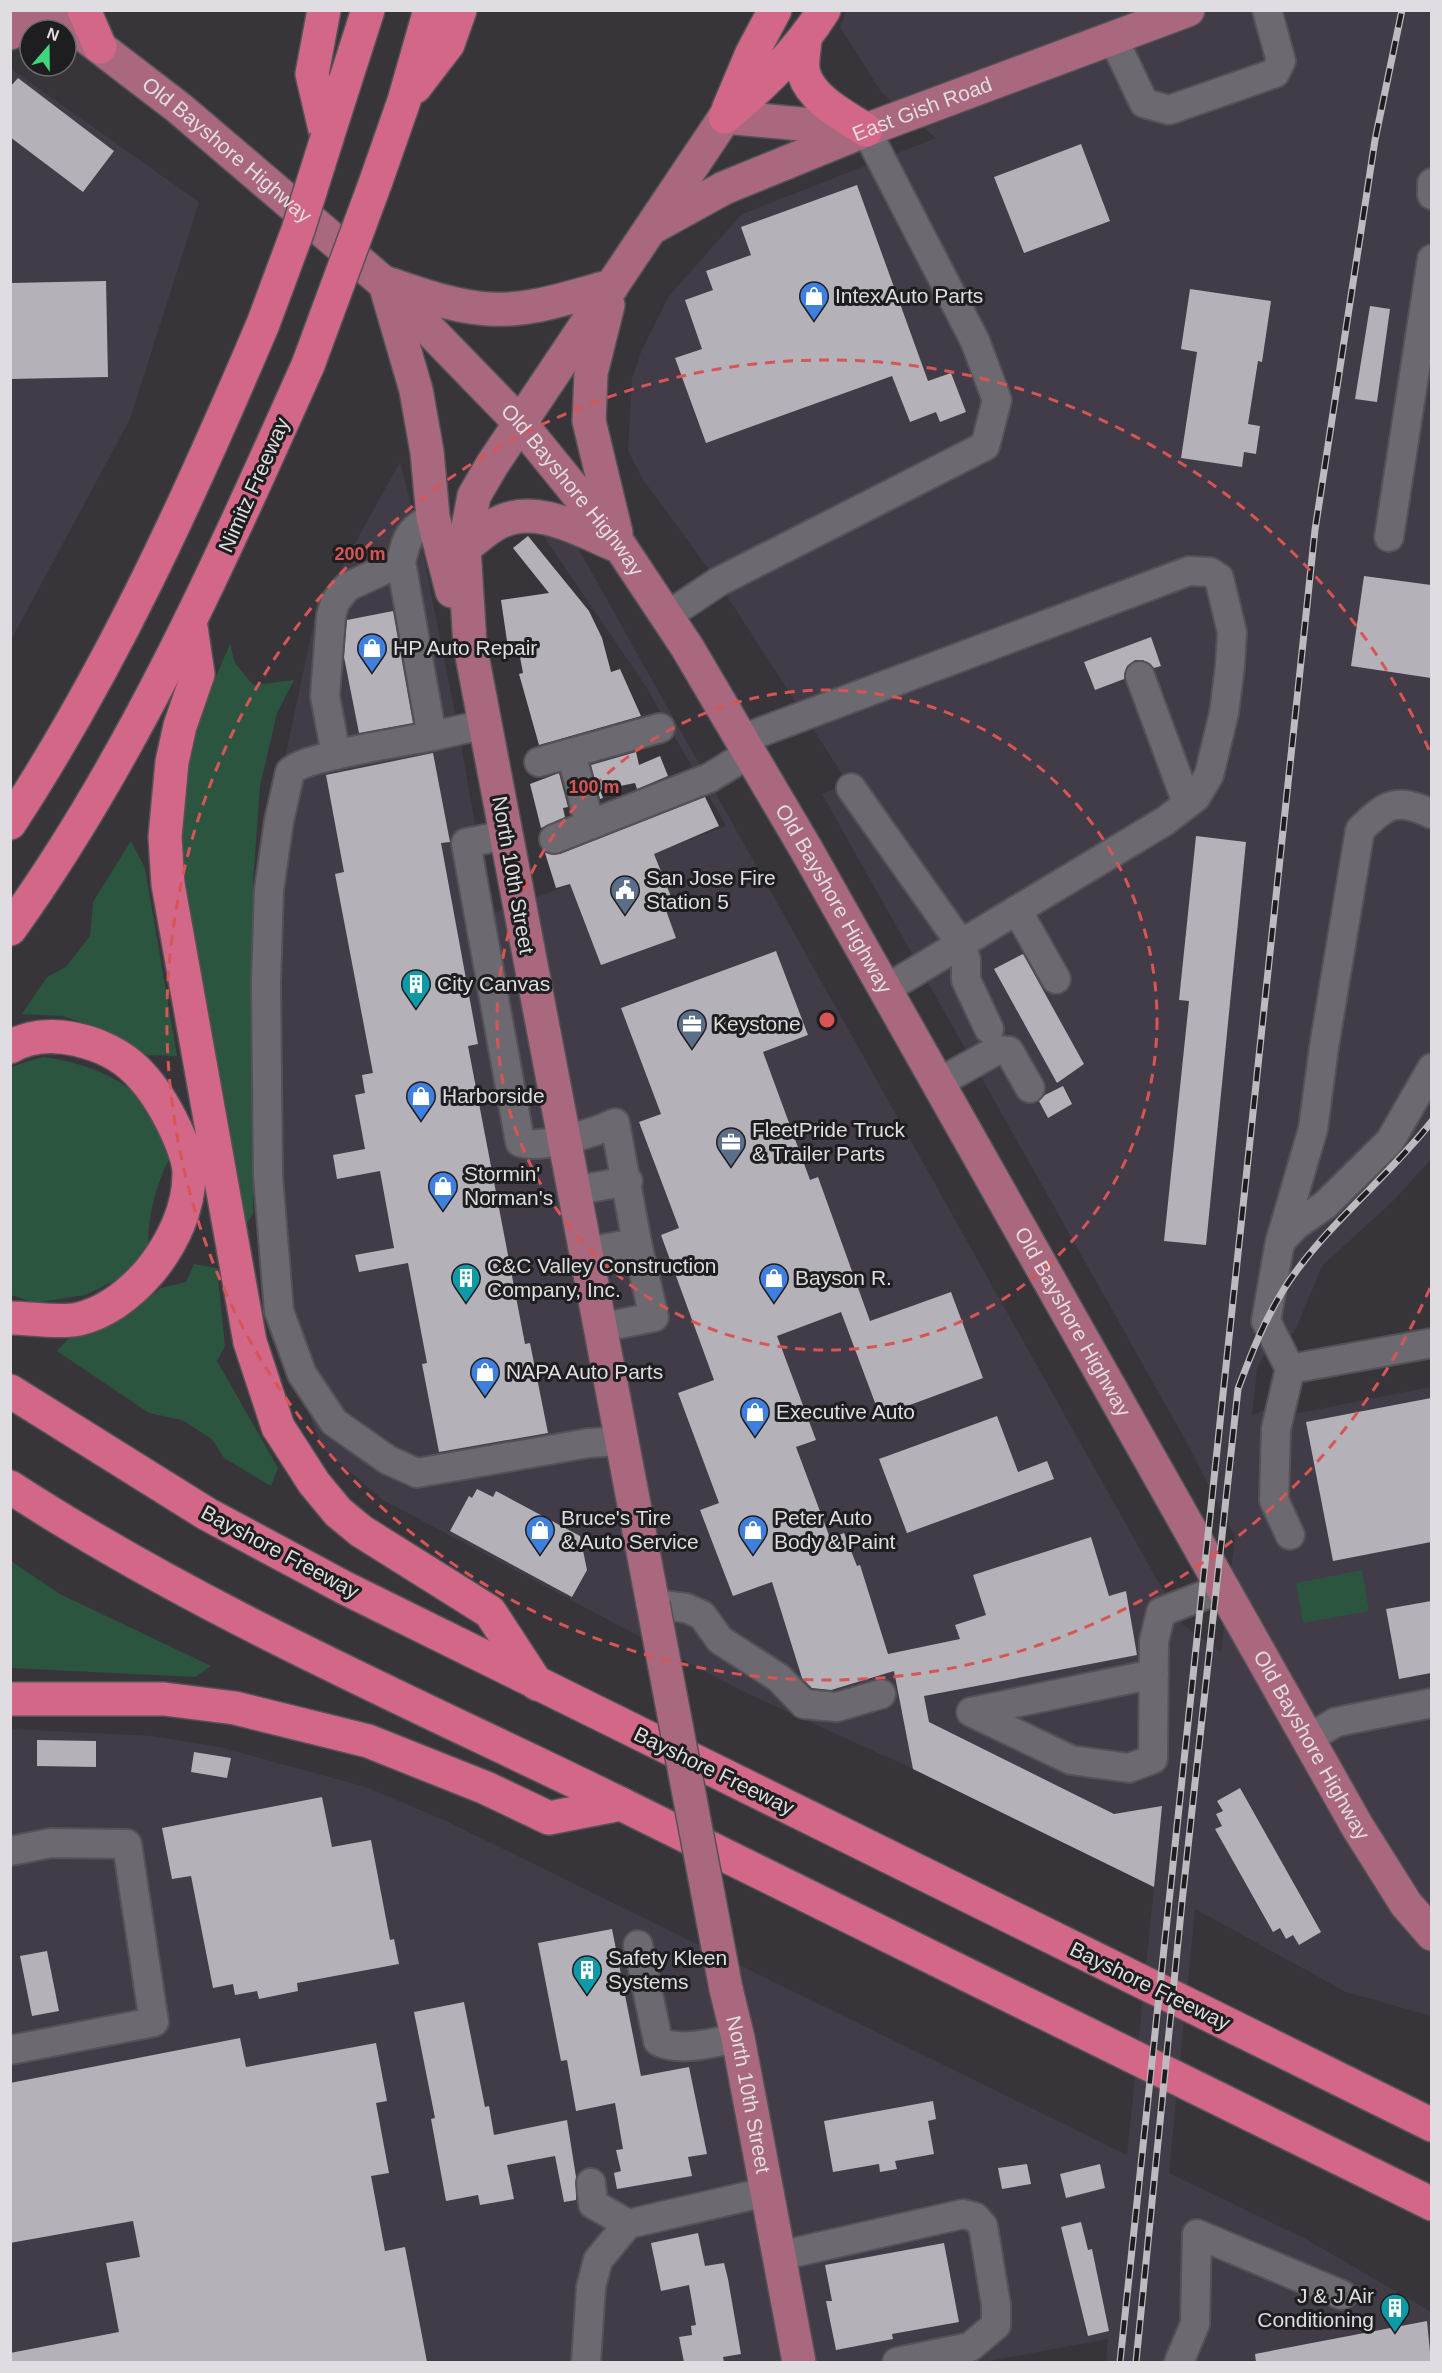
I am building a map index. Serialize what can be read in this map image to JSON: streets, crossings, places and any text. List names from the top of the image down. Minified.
{"streets":{"highway":["Nimitz Freeway","Bayshore Freeway"],"main road":["East Gish Road","Old Bayshore Highway","North 10th Street"]},"crossings":[["Old Bayshore Highway","North 10th Street"]],"places":{"shop":["Intex Auto Parts","HP Auto Repair","Harborside","Stormin' Norman's","Bayson R.","NAPA Auto Parts","Executive Auto","Bruce's Tire & Auto Service","Peter Auto Body & Paint"],"public building":["San Jose Fire Station 5"],"building":["City Canvas","C&C Valley Construction Company, Inc.","Safety Kleen Systems","J & J Air Conditioning"],"office":["Keystone","FleetPride Truck & Trailer Parts"]},"north":"top","rings":["200 m","100 m"]}
